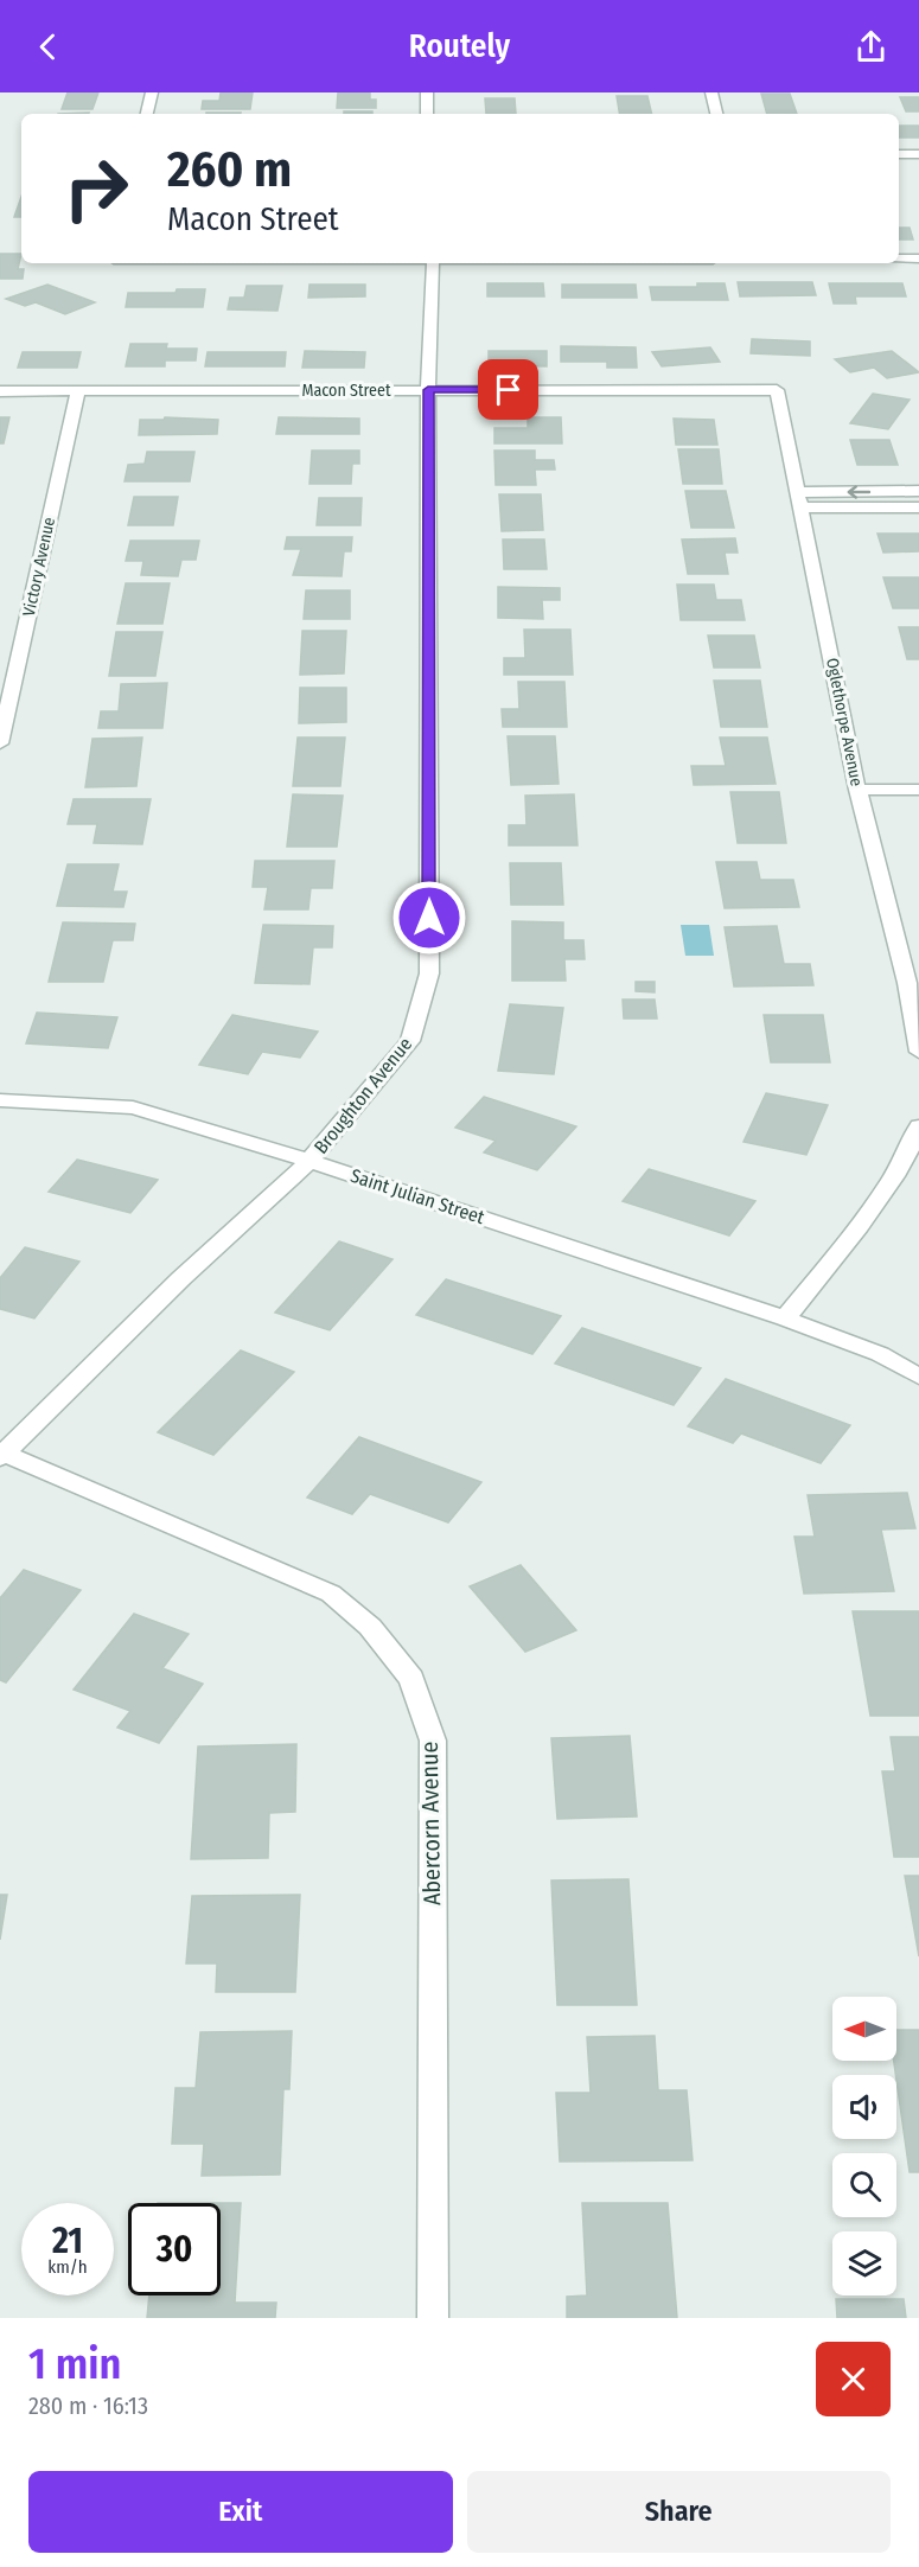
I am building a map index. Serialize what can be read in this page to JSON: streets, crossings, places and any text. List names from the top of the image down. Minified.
{"streets":{"street":["Macon Street","Victory Avenue","Oglethorpe Avenue","Broughton Avenue","Saint Julian Street","Abercorn Avenue"]},"crossings":[["Macon Street","Victory Avenue"],["Macon Street","Oglethorpe Avenue"],["Macon Street","Broughton Avenue"],["Broughton Avenue","Saint Julian Street"],["Broughton Avenue","Abercorn Avenue"]],"north":"left","page":{"header":"Routely","turn":["260 m","Macon Street"],"speed":"21 km/h","limit":"30","heading":["1 min","280 m · 16:13"],"buttons":["Exit","Share"]}}
